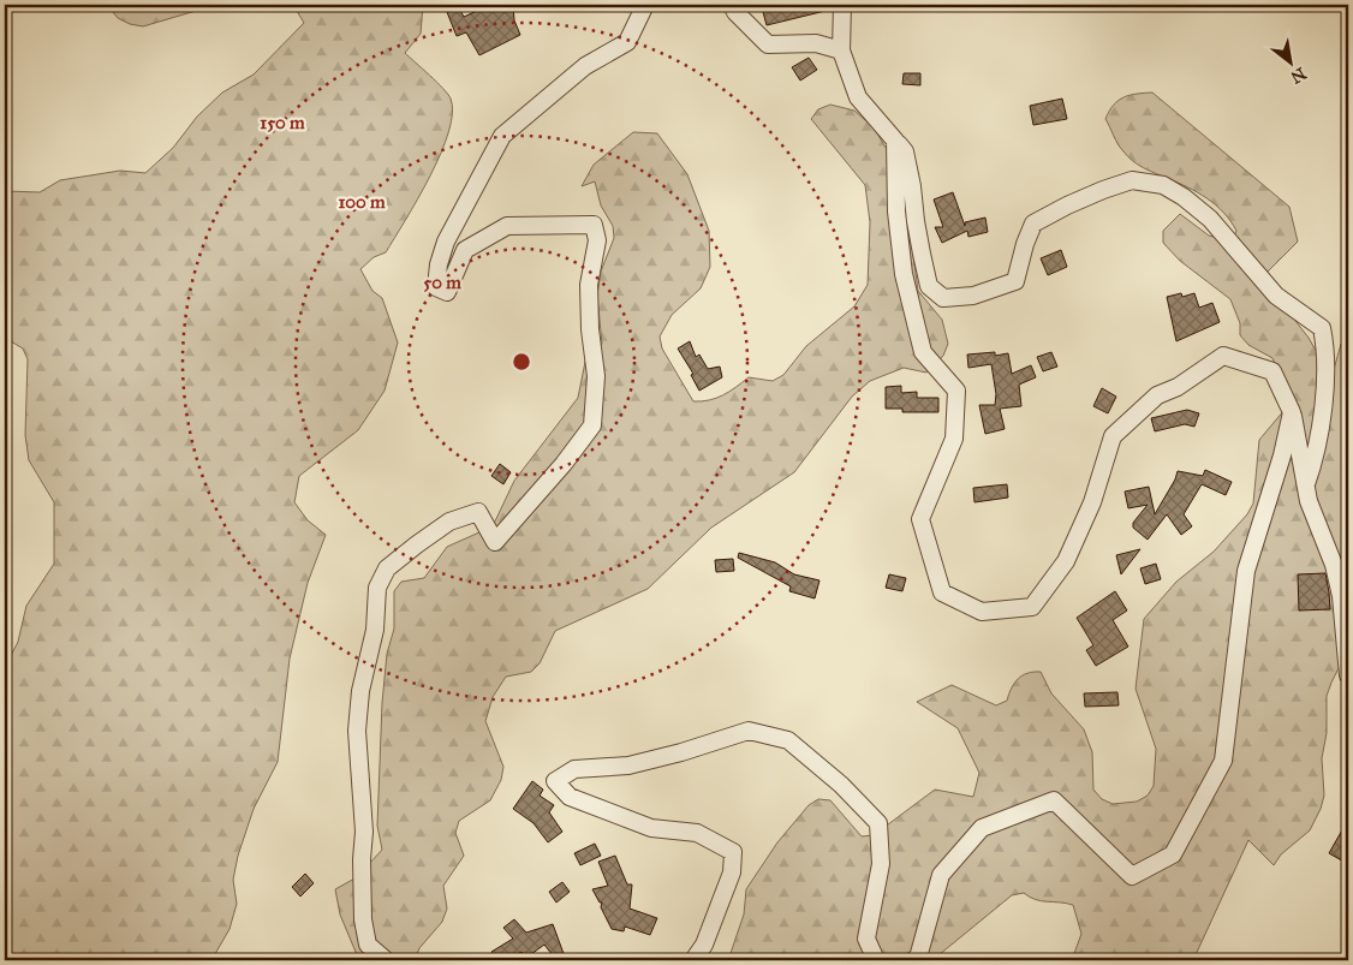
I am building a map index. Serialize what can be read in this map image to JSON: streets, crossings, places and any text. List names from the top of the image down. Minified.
{"north":"bottom right","rings":["150 m","100 m","50 m"]}
